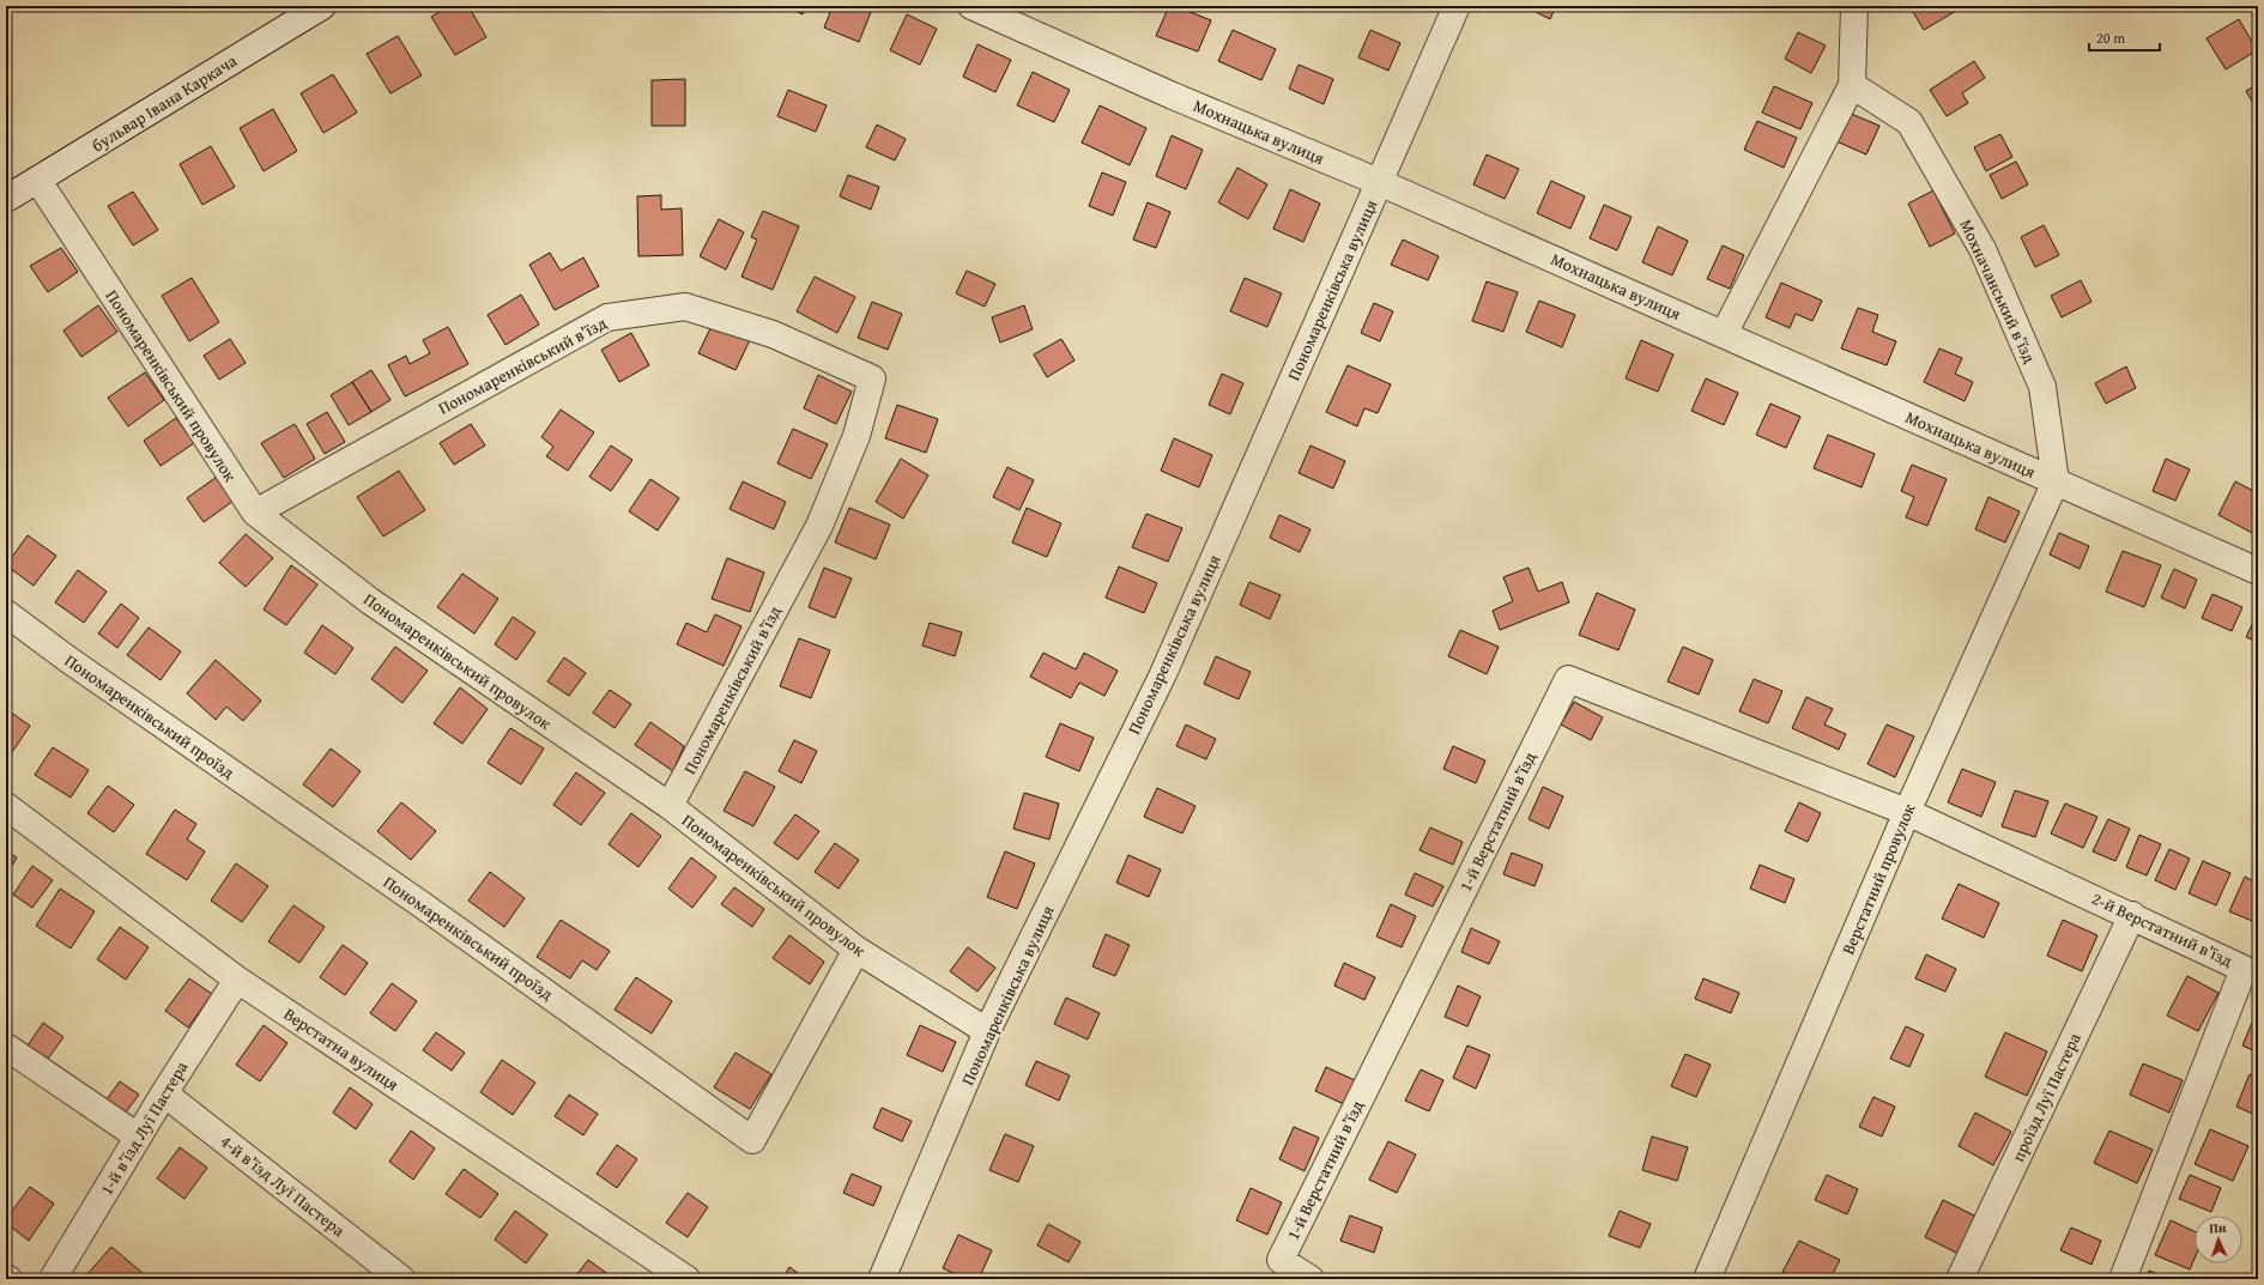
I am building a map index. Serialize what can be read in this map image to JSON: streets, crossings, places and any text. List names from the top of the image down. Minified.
{"streets":{"street":["бульвар Івана Каркача","Мохнацька вулиця","Пономаренківська вулиця","Мохначанський в’їзд","Пономаренківський в’їзд","Пономаренківський провулок","Пономаренківський проїзд","1-й Верстатний в’їзд","Верстатний провулок","2-й Верстатний в’їзд","Верстатна вулиця","проїзд Луї Пастера","1-й в’їзд Луї Пастера","4-й в’їзд Луї Пастера"]},"crossings":[["бульвар Івана Каркача","Пономаренківський провулок"],["Мохнацька вулиця","Пономаренківська вулиця"],["Мохнацька вулиця","Мохначанський в’їзд"],["Мохнацька вулиця","Верстатний провулок"],["Пономаренківська вулиця","Пономаренківський провулок"],["Мохначанський в’їзд","Верстатний провулок"],["Пономаренківський в’їзд","Пономаренківський провулок"],["Пономаренківський провулок","Пономаренківський проїзд"],["1-й Верстатний в’їзд","Верстатний провулок"],["1-й Верстатний в’їзд","2-й Верстатний в’їзд"],["Верстатний провулок","2-й Верстатний в’їзд"],["2-й Верстатний в’їзд","проїзд Луї Пастера"],["Верстатна вулиця","1-й в’їзд Луї Пастера"],["1-й в’їзд Луї Пастера","4-й в’їзд Луї Пастера"]],"scale_bar":"20 m","north":"top"}
